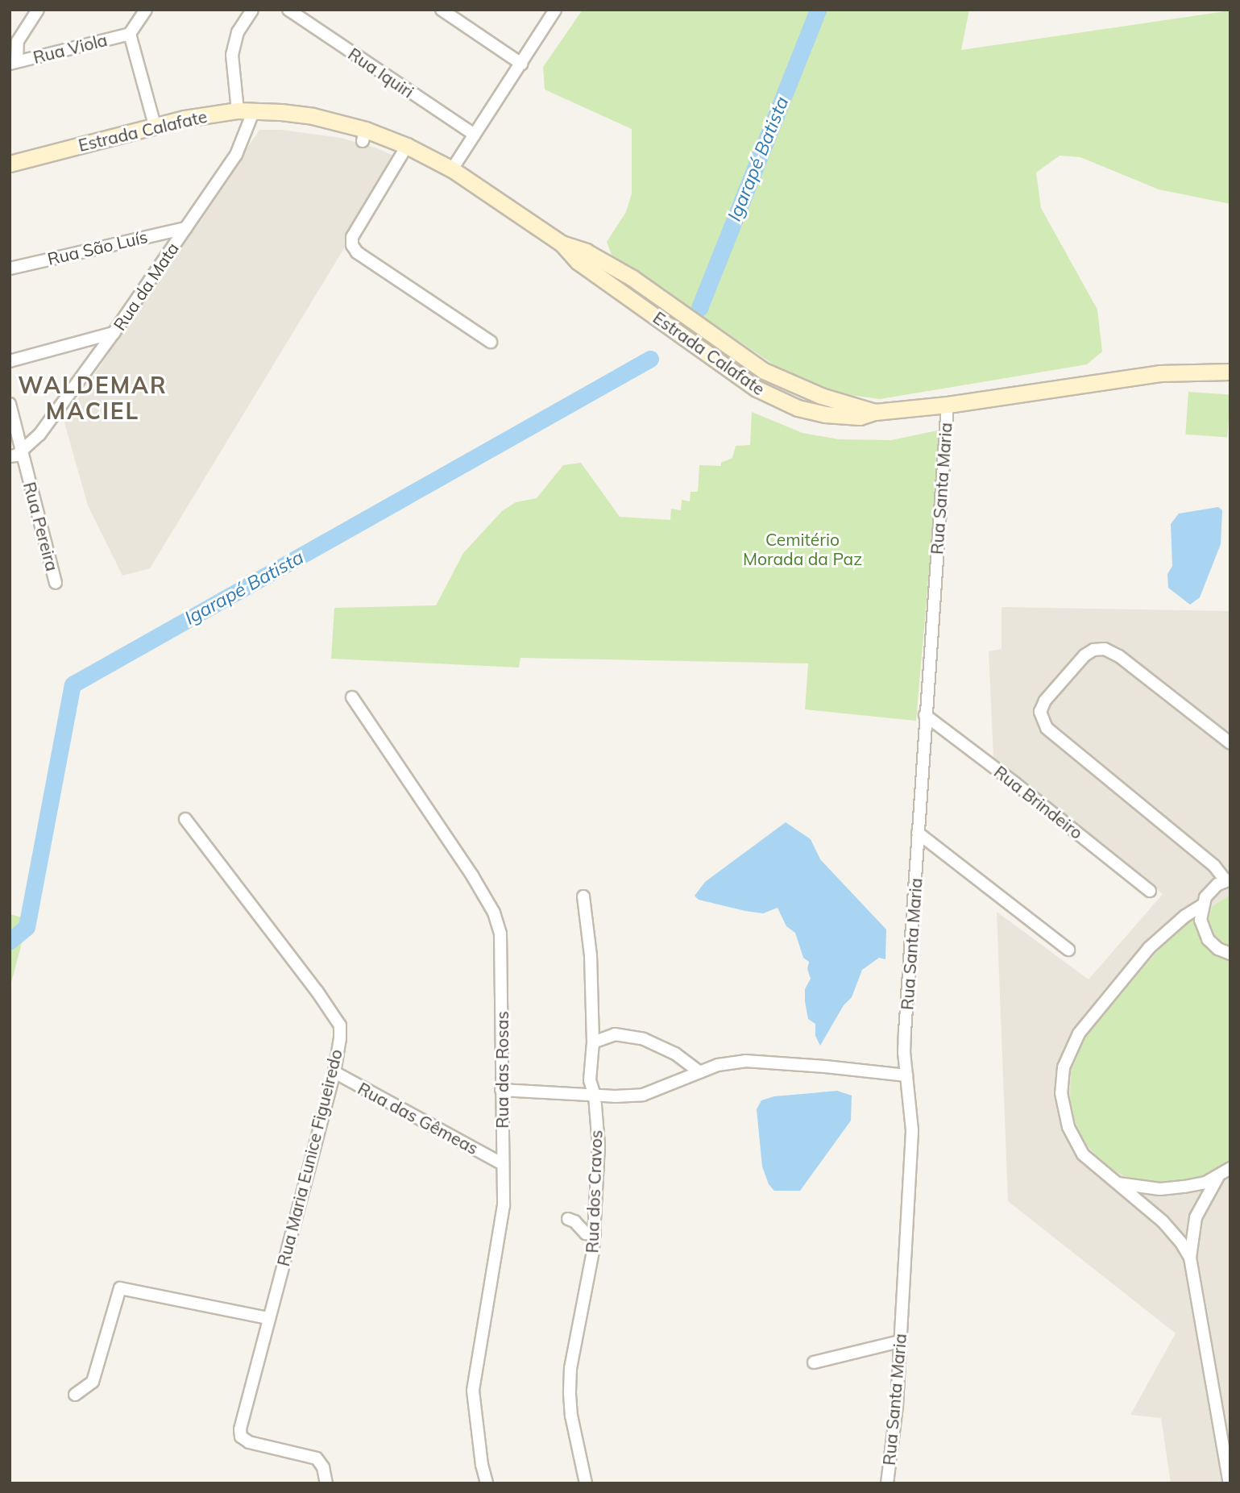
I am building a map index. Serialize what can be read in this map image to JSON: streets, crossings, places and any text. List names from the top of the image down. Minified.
{"streets":{"street":["Rua Viola","Rua Iquiri","Estrada Calafate","Rua São Luís","Rua da Mata","Rua Santa Maria","Rua Pereira","Rua Brindeiro","Rua das Rosas","Rua das Gêmeas","Rua Maria Eunice Figueiredo","Rua dos Cravos"]},"crossings":[["Estrada Calafate","Rua da Mata"],["Estrada Calafate","Rua Santa Maria"],["Rua São Luís","Rua da Mata"],["Rua da Mata","Rua Pereira"],["Rua Santa Maria","Rua Brindeiro"],["Rua das Rosas","Rua das Gêmeas"],["Rua das Gêmeas","Rua Maria Eunice Figueiredo"]],"districts":["WALDEMAR MACIEL"],"water":["Igarapé Batista"],"parks":["Cemitério Morada da Paz"]}
